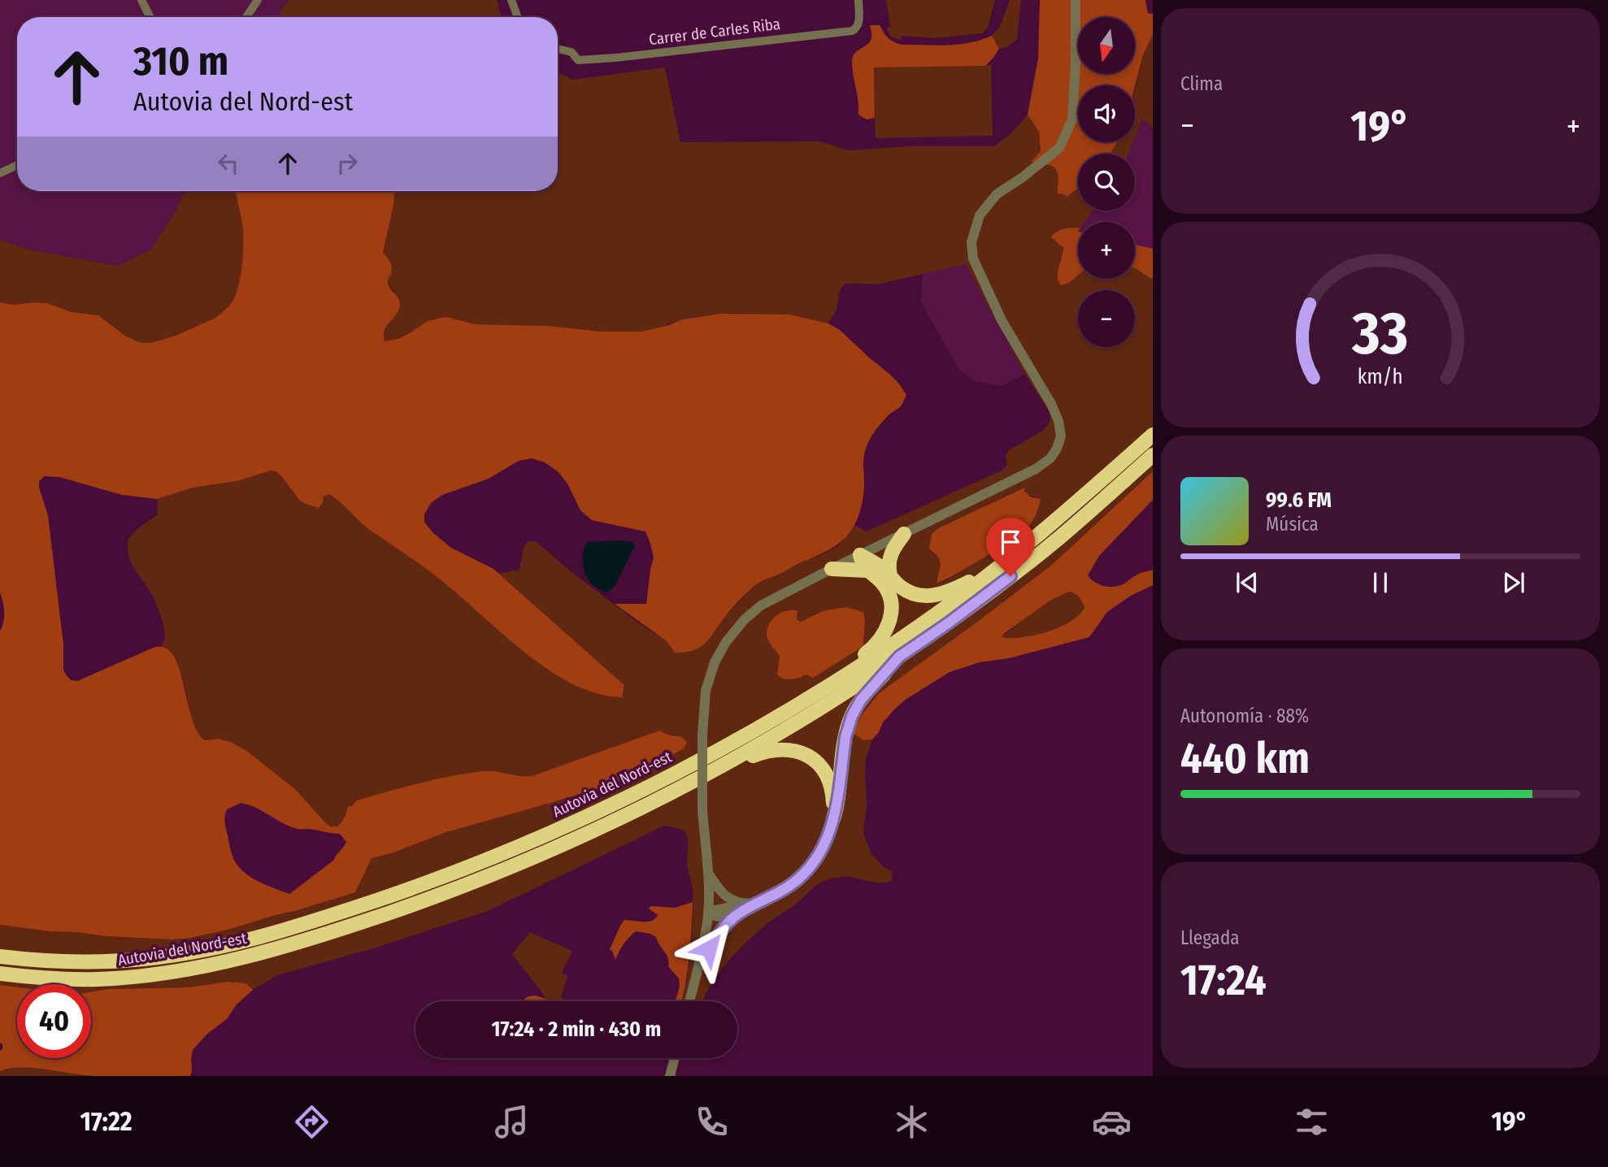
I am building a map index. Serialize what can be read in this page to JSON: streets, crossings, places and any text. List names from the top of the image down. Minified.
{"streets":{"highway":["Autovia del Nord-est"],"street":["Carrer de Carles Riba"]},"north":"bottom","page":{"tile":["Clima",["Autonomía · 88%","440 km"],["Llegada","17:24"]],"map_buttons":["+","−"],"turn":["310 m","Autovia del Nord-est"],"heat":["−","19°","+"],"song":["99.6 FM","Música"],"limit":"40","trip":"17:24 · 2 min · 430 m","tabs":["17:22","19°"],"gauge":["33","km/h"]}}
